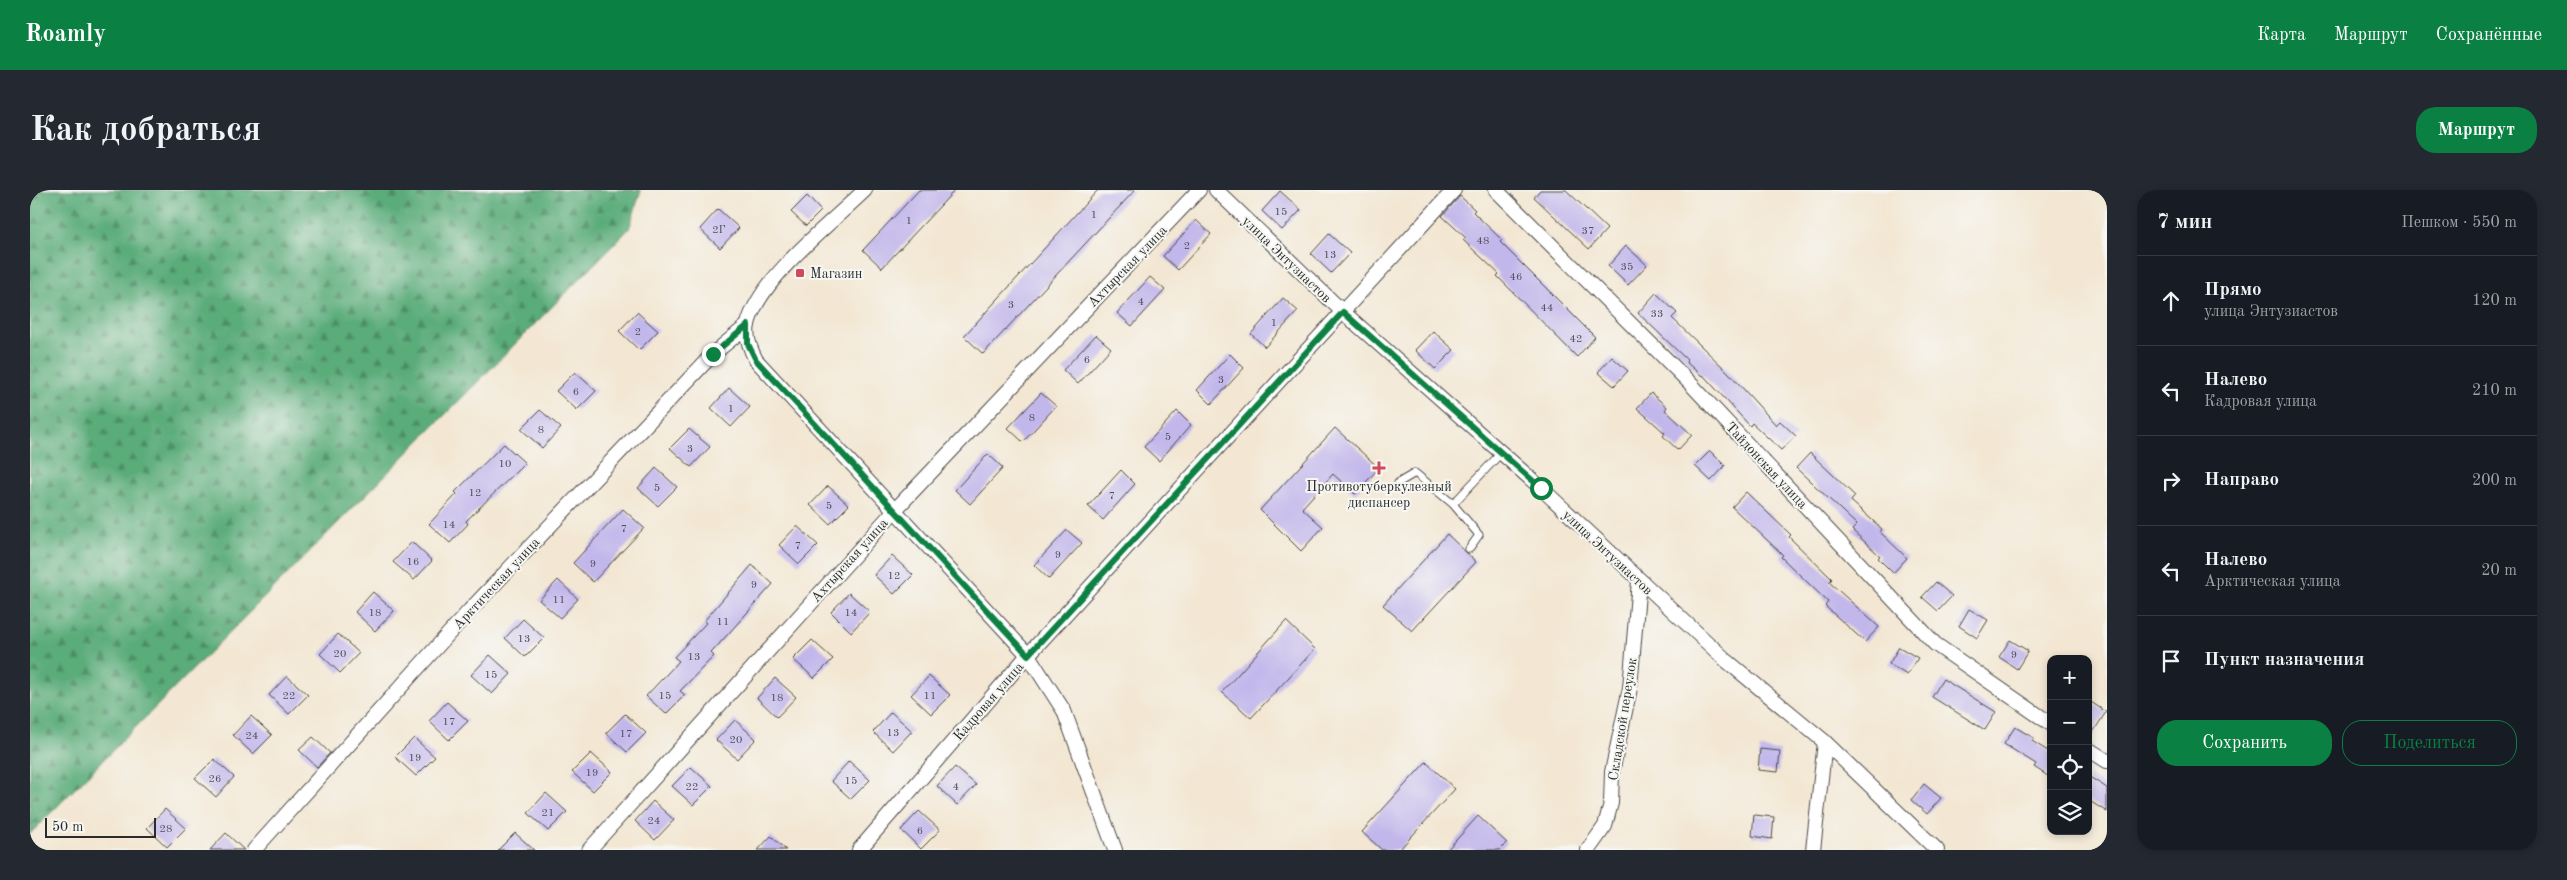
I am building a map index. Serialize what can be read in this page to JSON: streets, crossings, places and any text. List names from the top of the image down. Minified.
{"streets":{"street":["улица Энтузиастов","Ахтырская улица","Тайдонская улица","Арктическая улица","Кадровая улица","Складской переулок"]},"crossings":[["улица Энтузиастов","Кадровая улица"],["улица Энтузиастов","Складской переулок"]],"places":{"transit":["Магазин"],"health":["Противотуберкулезный диспансер"]},"house_numbers":["15","1","1","2Г","37","48","2","13","35","46","4","3","44","33","1","2","42","6","3","6","1","8","8","5","3","10","5","12","7","5","14","7","7","9","16","9","12","9","11","18","14","11","13","20","9","13","15","22","15","11","18","17","13","17","24","20","19","19","26","15","22","4","21","24","28","6"],"scale_bar":"50 m","page":{"header":"Roamly","nav":["Карта","Маршрут","Сохранённые"],"buttons":["Маршрут",["Сохранить","Поделиться"]],"title":"Как добраться","heading":["7 мин","Пешком · 550 m"],"list":[["Прямо","улица Энтузиастов","120 m"],["Налево","Кадровая улица","210 m"],["Направо","200 m"],["Налево","Арктическая улица","20 m"],"Пункт назначения"],"map_buttons":["+","−"],"scale":"50 m"}}
